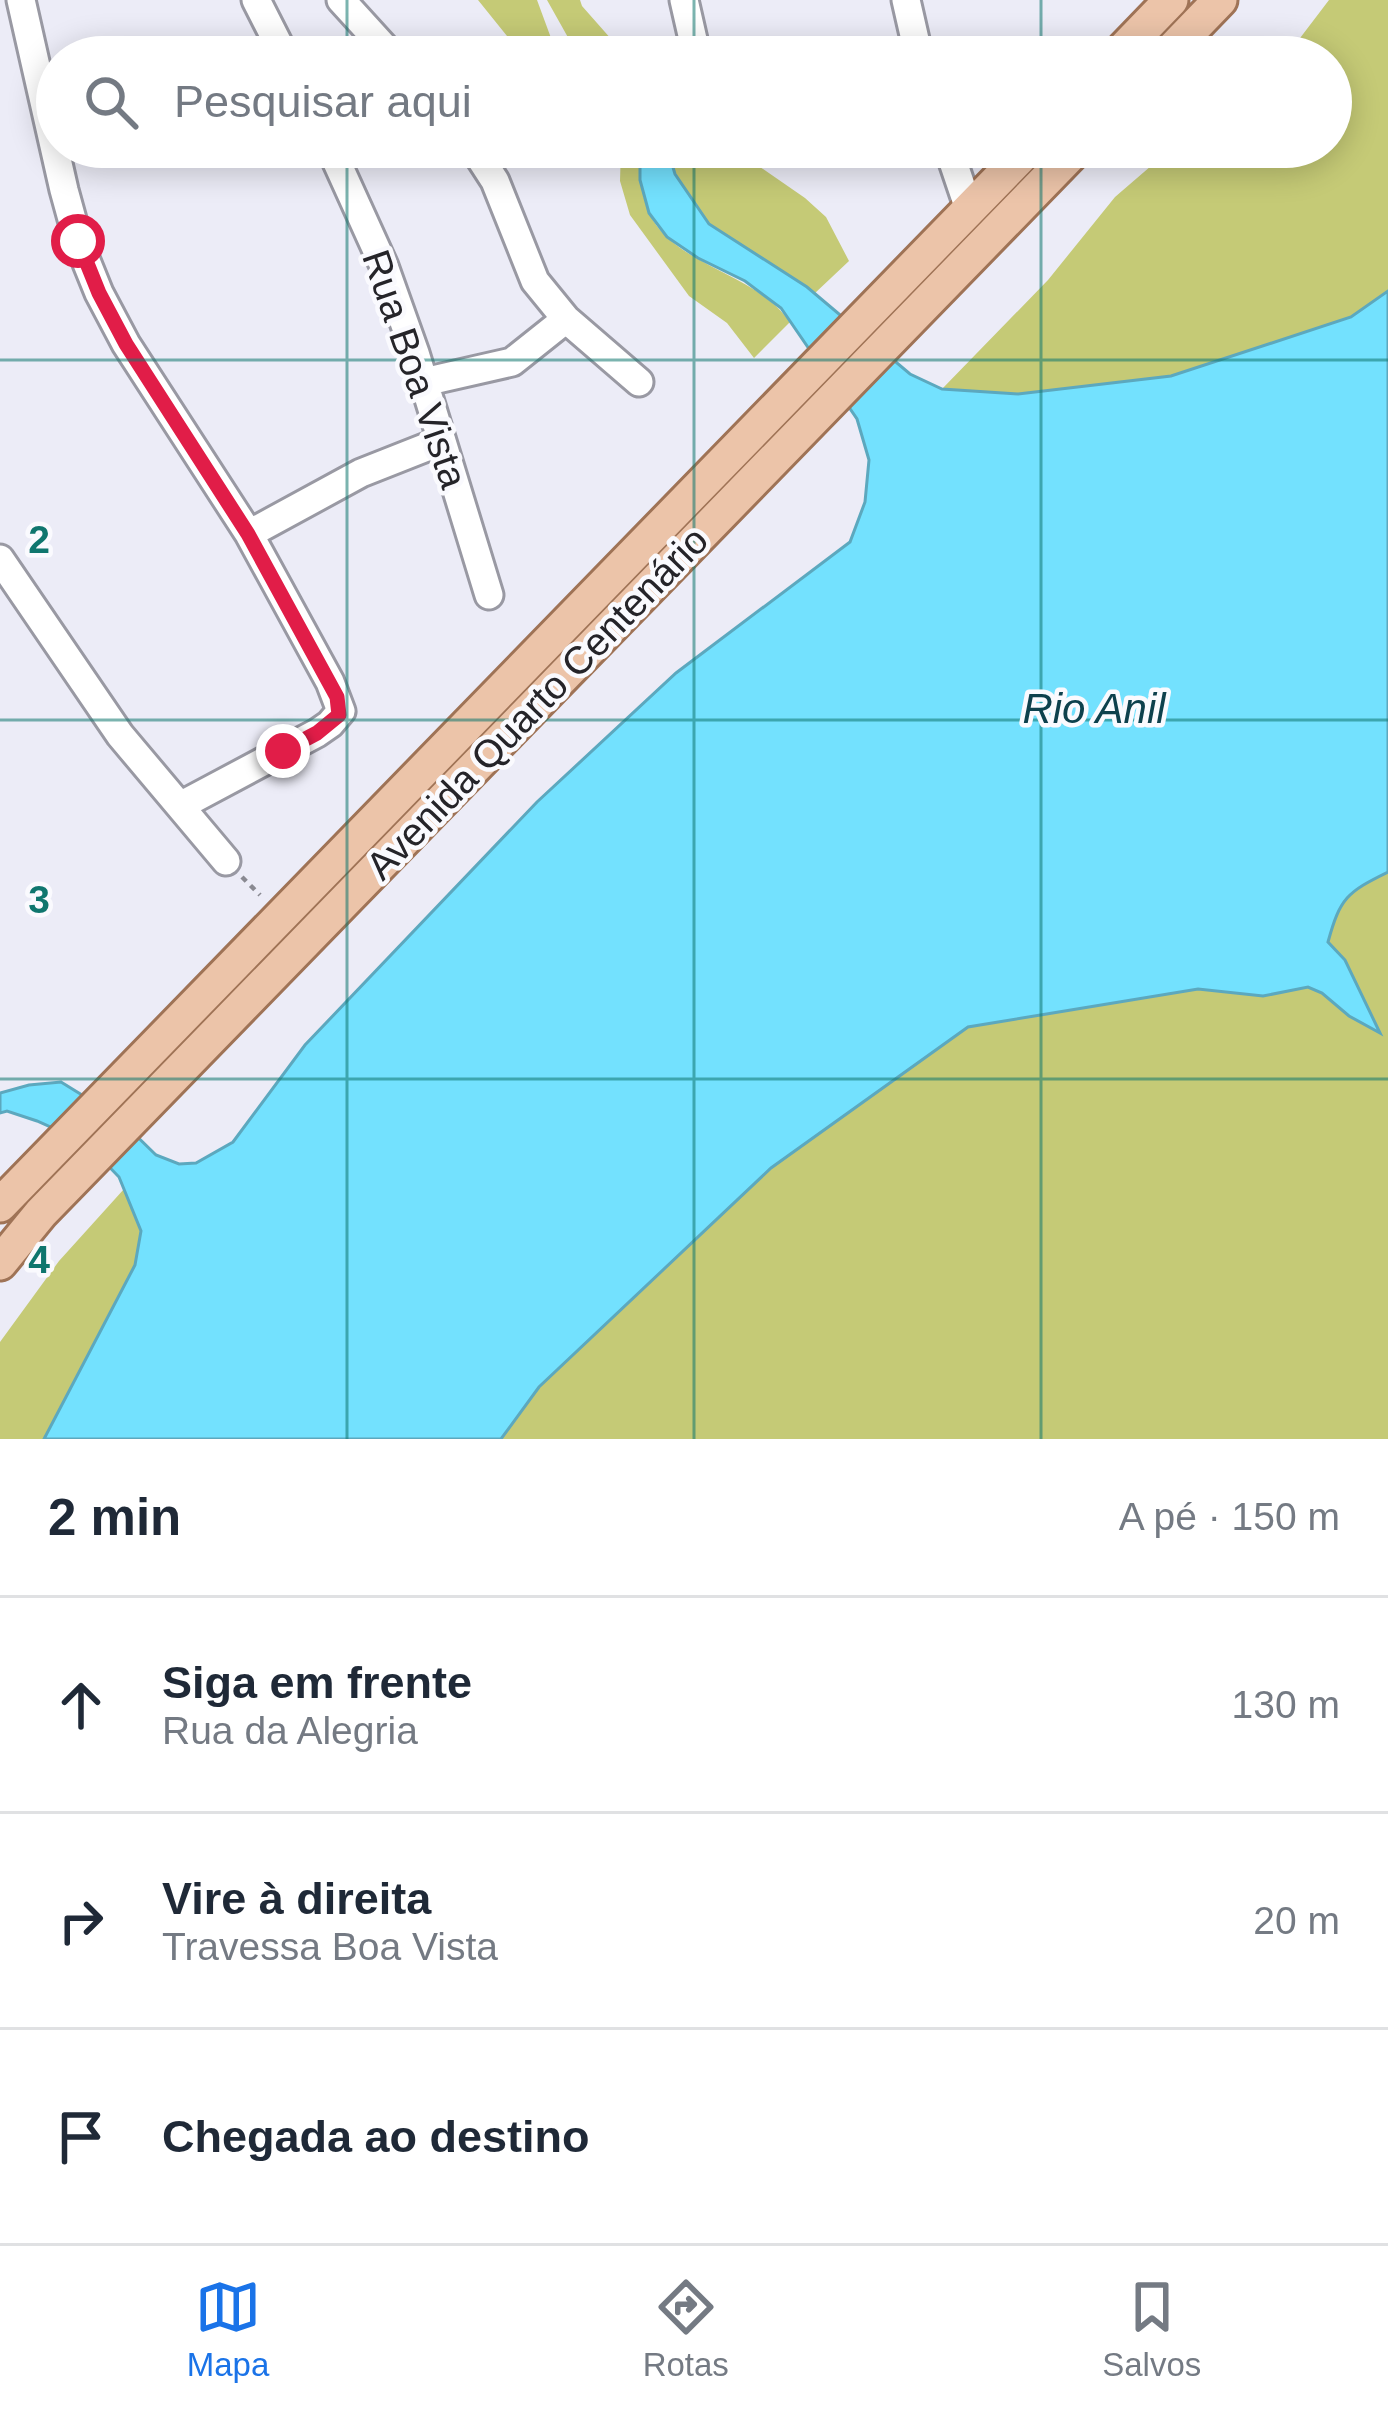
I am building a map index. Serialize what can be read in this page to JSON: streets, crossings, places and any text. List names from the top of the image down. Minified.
{"streets":{"main road":["Avenida Quarto Centenário"],"street":["Rua Boa Vista"]},"water":["Rio Anil"],"page":{"search":"Pesquisar aqui","heading":["2 min","A pé · 150 m"],"list":[["Siga em frente","Rua da Alegria","130 m"],["Vire à direita","Travessa Boa Vista","20 m"],"Chegada ao destino"],"nav":["Mapa","Rotas","Salvos"]},"grid":{"rows":["2","3","4"]}}
